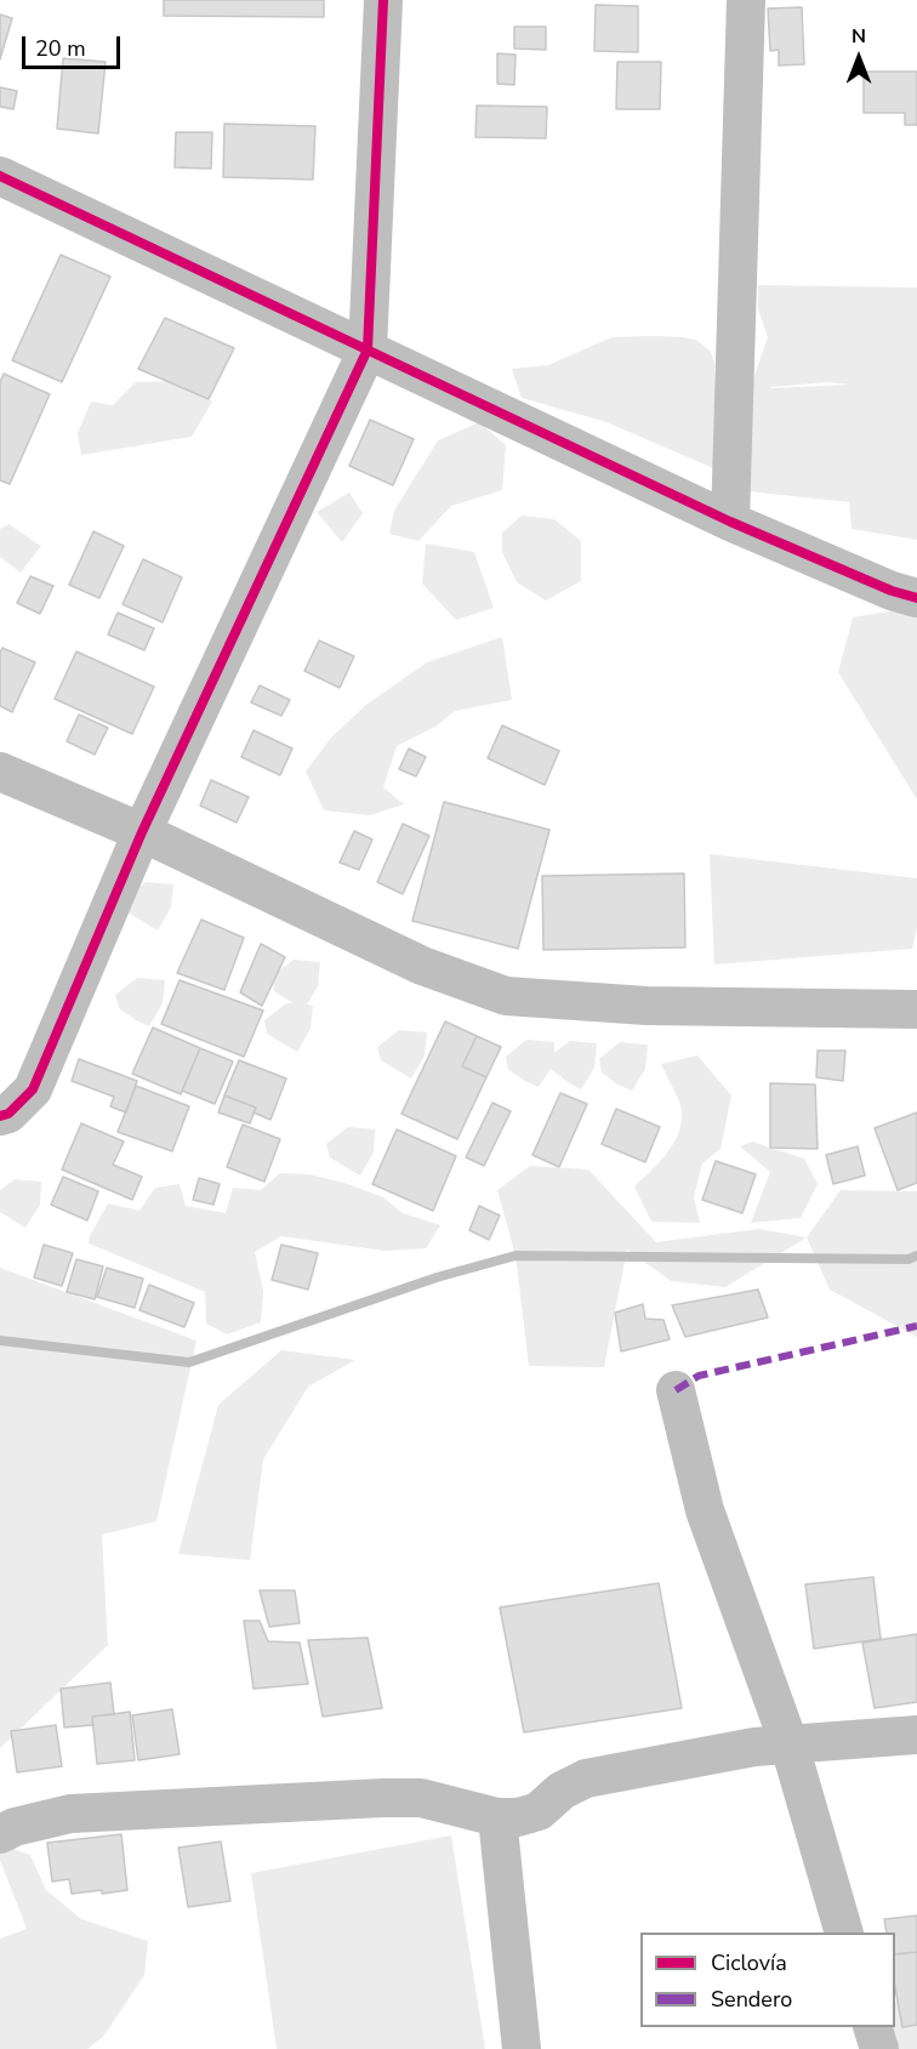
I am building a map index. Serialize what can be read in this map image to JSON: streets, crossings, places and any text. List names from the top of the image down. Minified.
{"legend":["Ciclovía","Sendero"],"scale_bar":"20 m","north":"top"}
